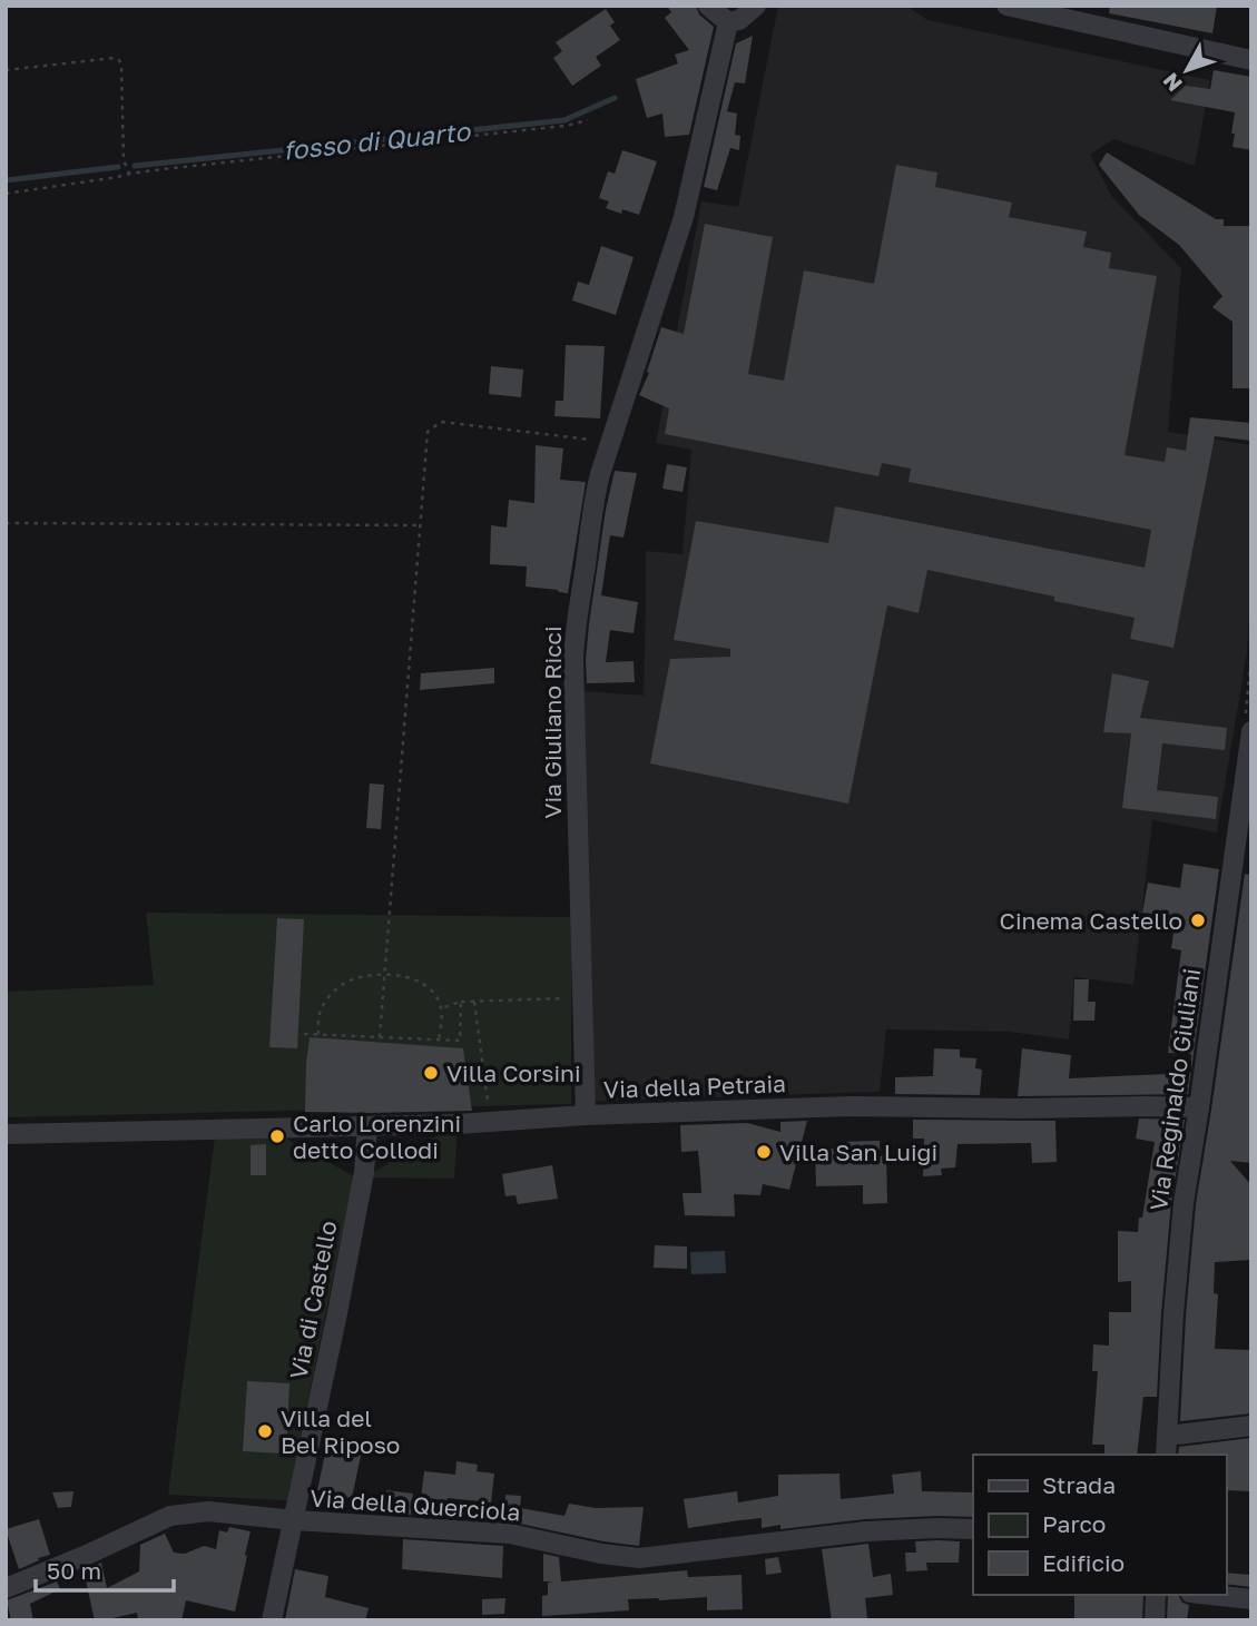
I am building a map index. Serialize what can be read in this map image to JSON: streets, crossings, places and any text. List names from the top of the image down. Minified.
{"streets":{"street":["Via Giuliano Ricci","Via della Petraia","Via Reginaldo Giuliani","Via di Castello","Via della Querciola"]},"crossings":[["Via Giuliano Ricci","Via della Petraia"],["Via della Petraia","Via Reginaldo Giuliani"],["Via della Petraia","Via di Castello"],["Via di Castello","Via della Querciola"]],"water":["fosso di Quarto"],"places":["Cinema Castello","Villa Corsini","Carlo Lorenzini detto Collodi","Villa San Luigi","Villa del Bel Riposo"],"legend":["Strada","Parco","Edificio"],"scale_bar":"50 m","north":"bottom left"}
